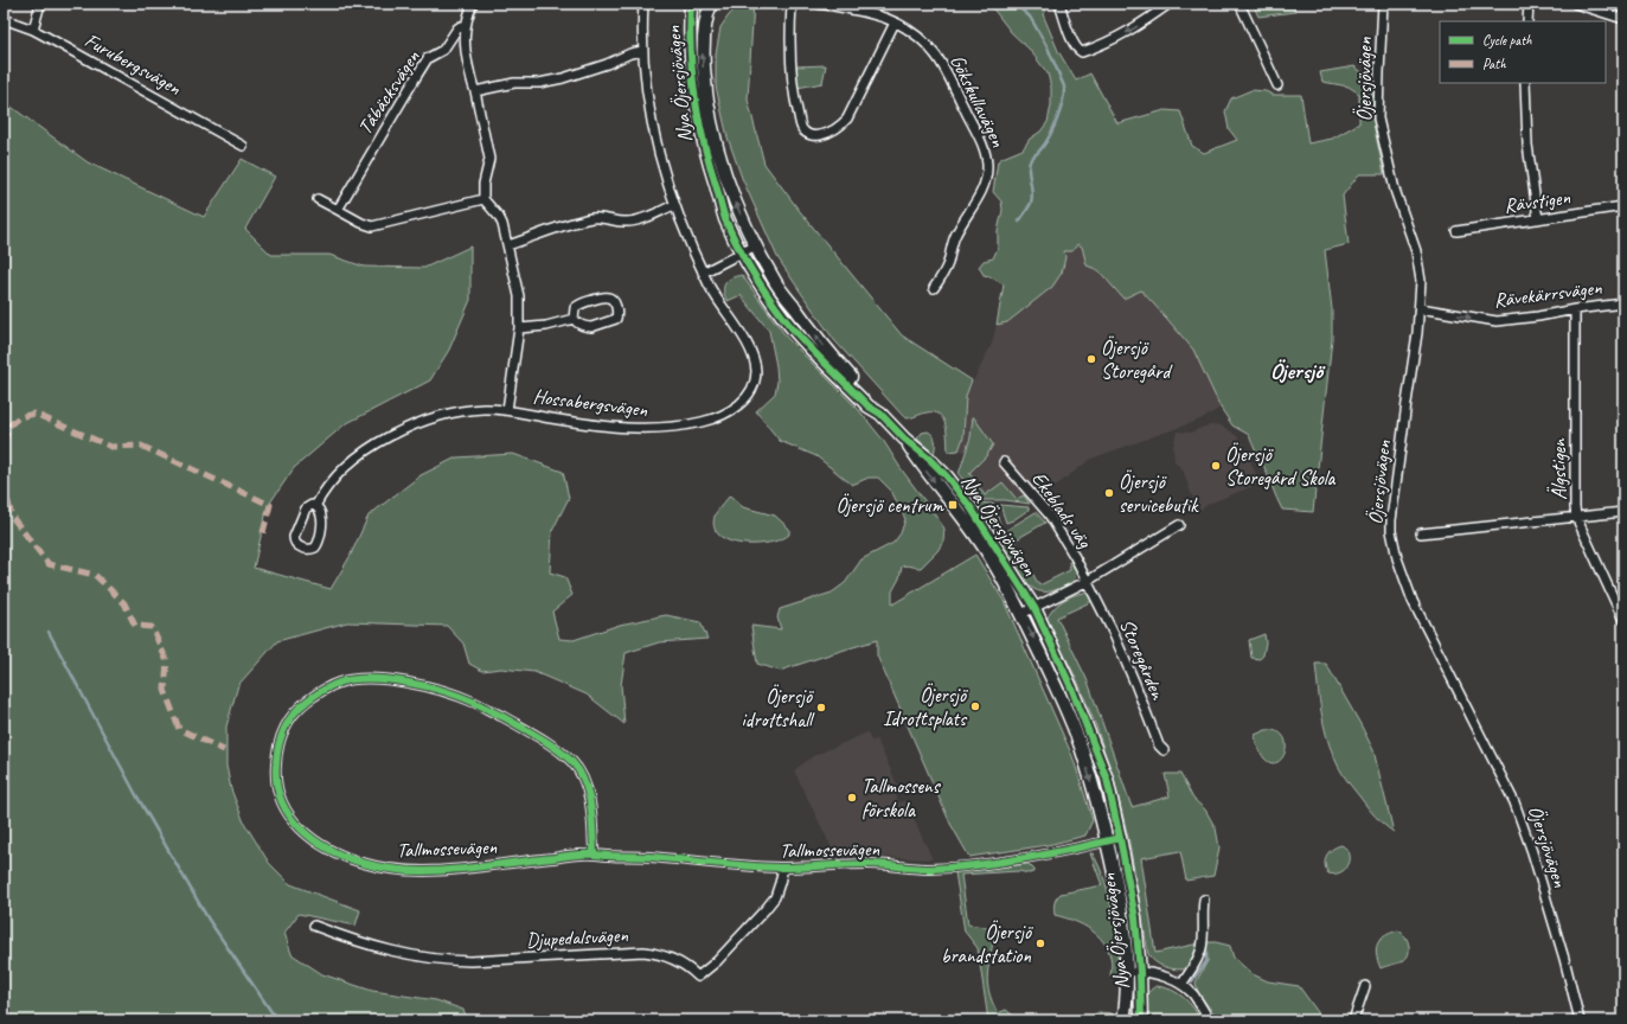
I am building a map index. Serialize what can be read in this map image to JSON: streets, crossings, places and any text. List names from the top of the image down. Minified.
{"streets":{"street":["Furubergsvägen","Öjersjövägen","Nya Öjersjövägen","Tåbäcksvägen","Gökskullavägen","Rävstigen","Rävekärrsvägen","Hossabergsvägen","Älgstigen","Ekeblads väg","Storegården","Tallmossevägen","Djupedalsvägen"]},"crossings":[["Öjersjövägen","Rävekärrsvägen"],["Nya Öjersjövägen","Tallmossevägen"],["Rävekärrsvägen","Älgstigen"],["Ekeblads väg","Storegården"],["Tallmossevägen","Djupedalsvägen"]],"one_way":["Rävekärrsvägen"],"districts":["Öjersjö"],"places":{"other":["Öjersjö Storegård","Öjersjö Storegård Skola","Öjersjö servicebutik","Öjersjö Idrottsplats","Öjersjö idrottshall","Tallmossens förskola","Öjersjö brandstation"],"transit":["Öjersjö centrum"]},"legend":["Cycle path","Path"]}
